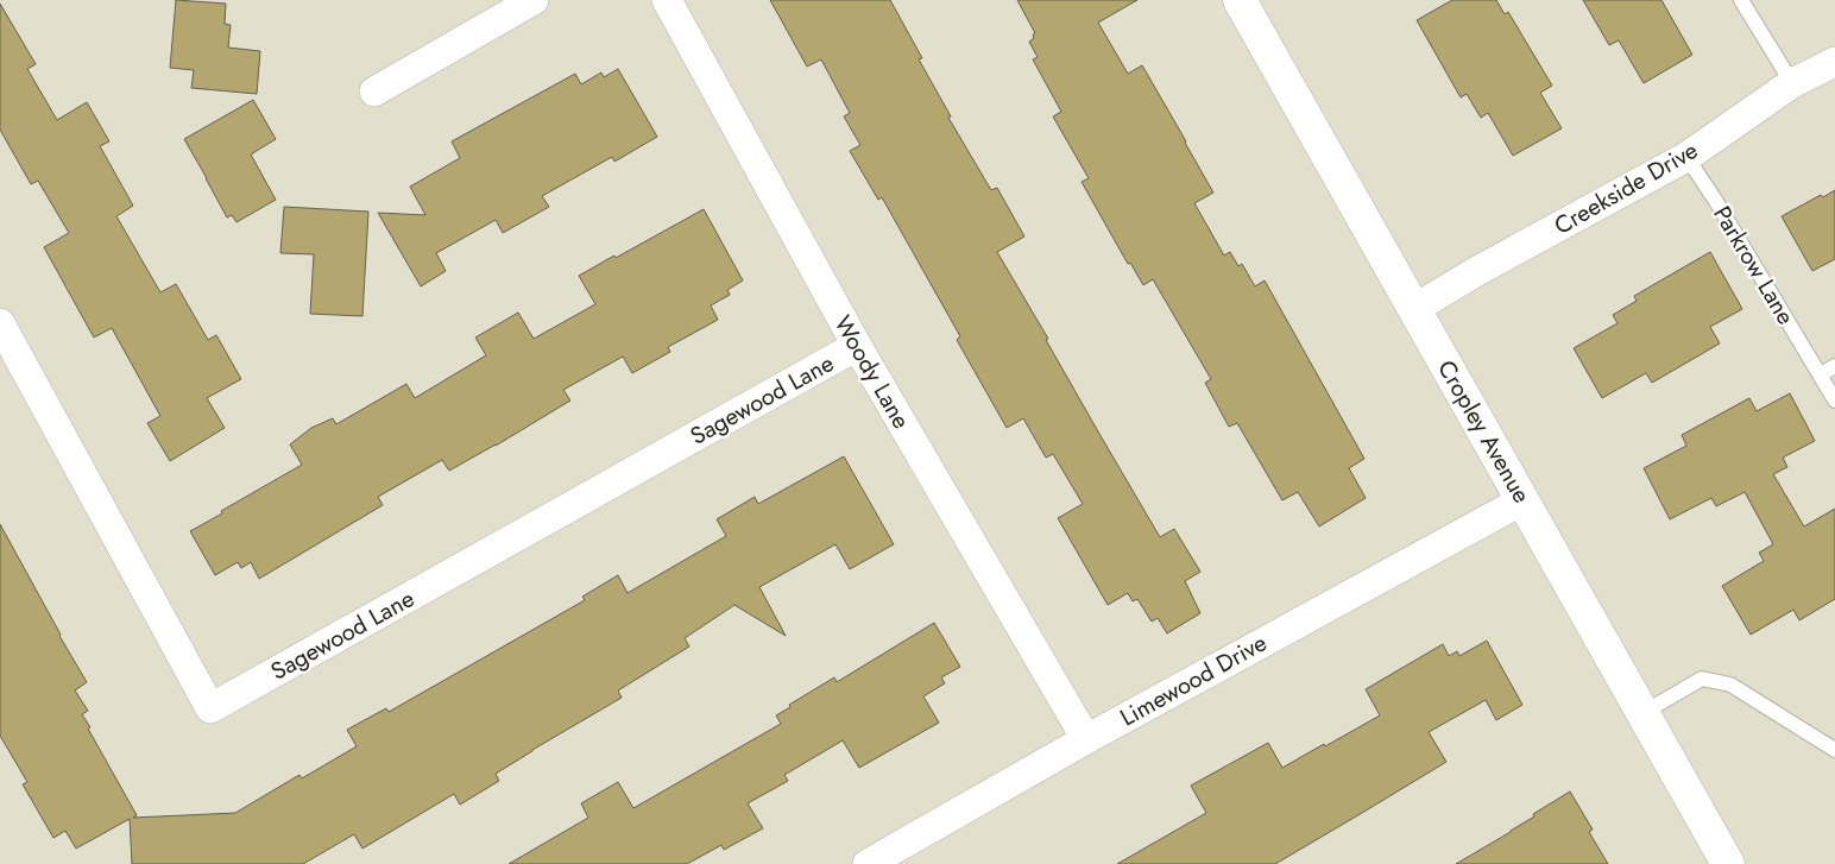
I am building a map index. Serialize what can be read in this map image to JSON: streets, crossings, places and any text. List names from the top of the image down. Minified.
{"streets":{"street":["Creekside Drive","Woody Lane","Sagewood Lane","Cropley Avenue","Limewood Drive"],"lane":["Parkrow Lane"]},"crossings":[["Creekside Drive","Parkrow Lane"],["Creekside Drive","Cropley Avenue"],["Woody Lane","Sagewood Lane"],["Woody Lane","Limewood Drive"],["Cropley Avenue","Limewood Drive"]]}
